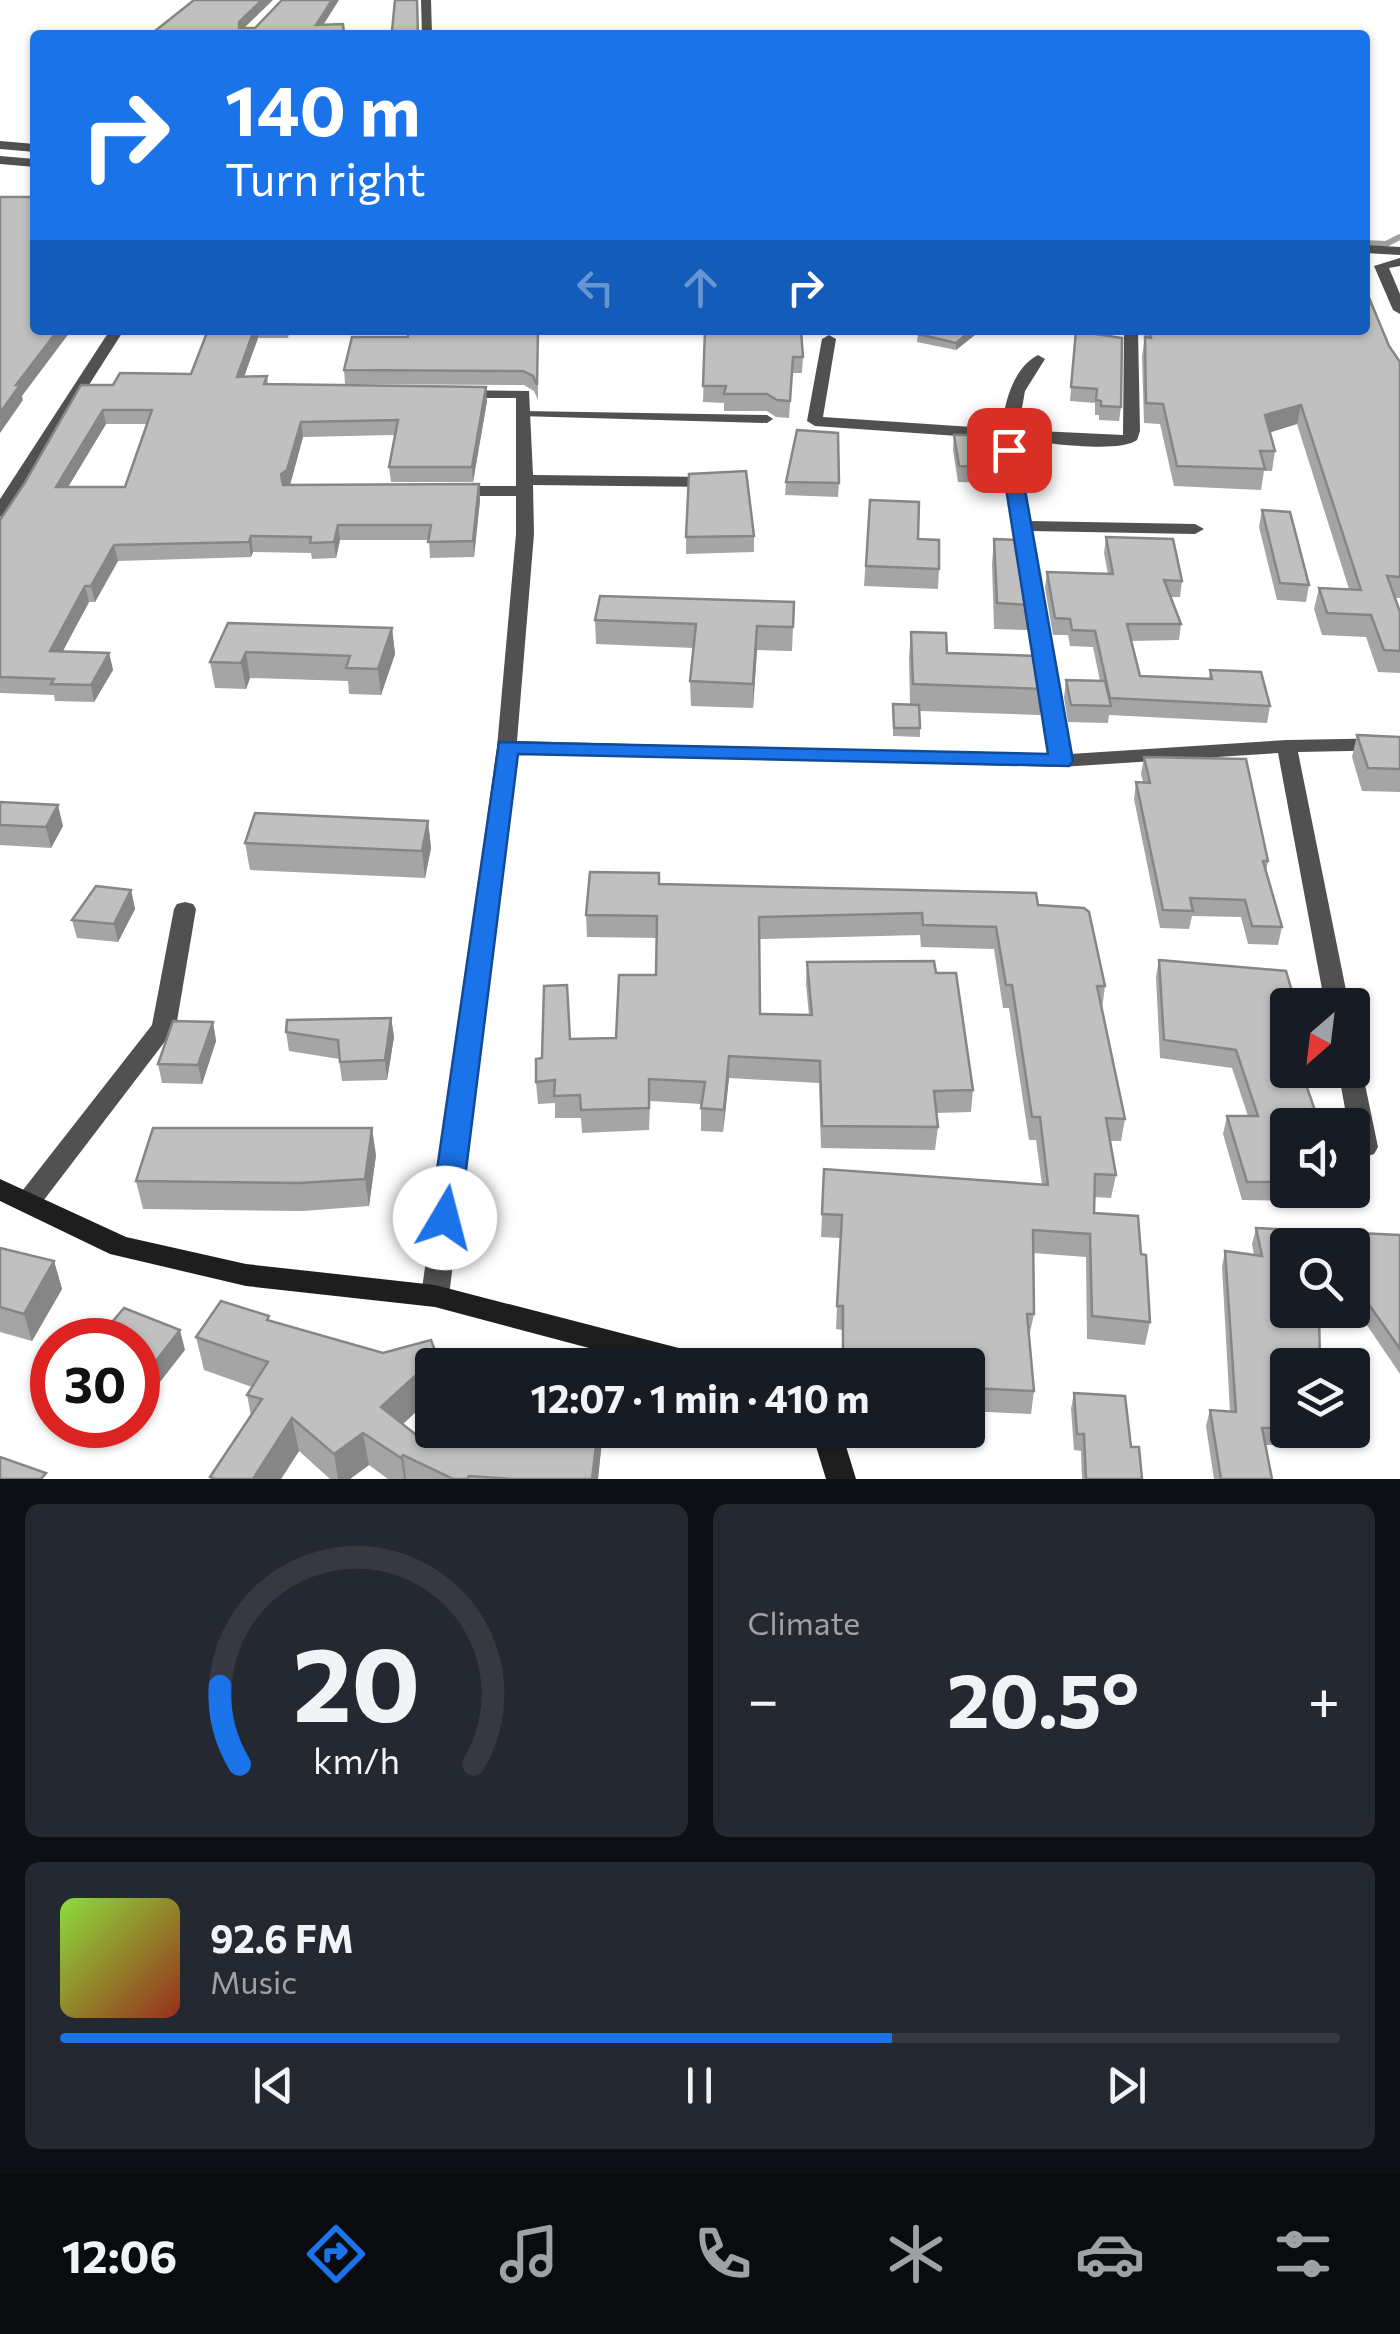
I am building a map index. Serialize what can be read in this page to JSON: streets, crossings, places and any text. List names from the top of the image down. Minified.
{"north":"bottom left","page":{"turn":["140 m","Turn right"],"limit":"30","trip":"12:07 · 1 min · 410 m","tile":"Climate","heat":["−","20.5°","+"],"song":["92.6 FM","Music"],"tabs":"12:06","gauge":["20","km/h"]}}
